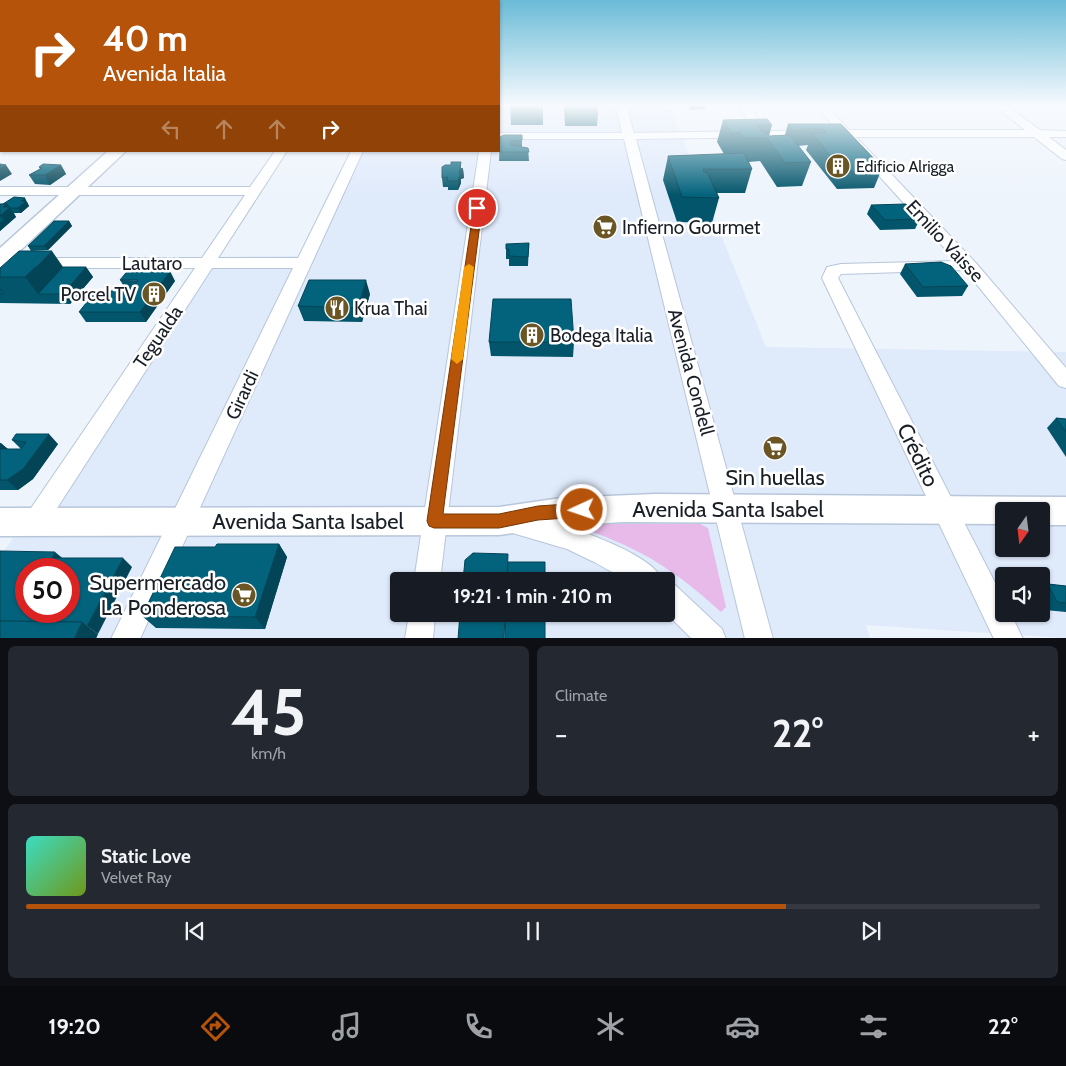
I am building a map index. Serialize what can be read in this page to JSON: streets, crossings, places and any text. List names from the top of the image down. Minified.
{"streets":{"main road":["Avenida Santa Isabel"],"street":["Emilio Vaisse","Lautaro","Tegualda","Avenida Condell","Girardi","Crédito"]},"crossings":[["Emilio Vaisse","Crédito"],["Lautaro","Tegualda"],["Lautaro","Girardi"],["Tegualda","Avenida Santa Isabel"],["Avenida Condell","Avenida Santa Isabel"],["Girardi","Avenida Santa Isabel"],["Crédito","Avenida Santa Isabel"]],"places":{"building":["Edificio Alrigga","Porcel TV","Bodega Italia"],"supermarket":["Infierno Gourmet","Sin huellas","Supermercado La Ponderosa"],"restaurant":["Krua Thai"]},"north":"bottom","page":{"turn":["40 m","Avenida Italia"],"limit":"50","trip":"19:21 · 1 min · 210 m","tile":[["45","km/h"],"Climate"],"heat":["−","22°","+"],"song":["Static Love","Velvet Ray"],"tabs":["19:20","22°"]}}
